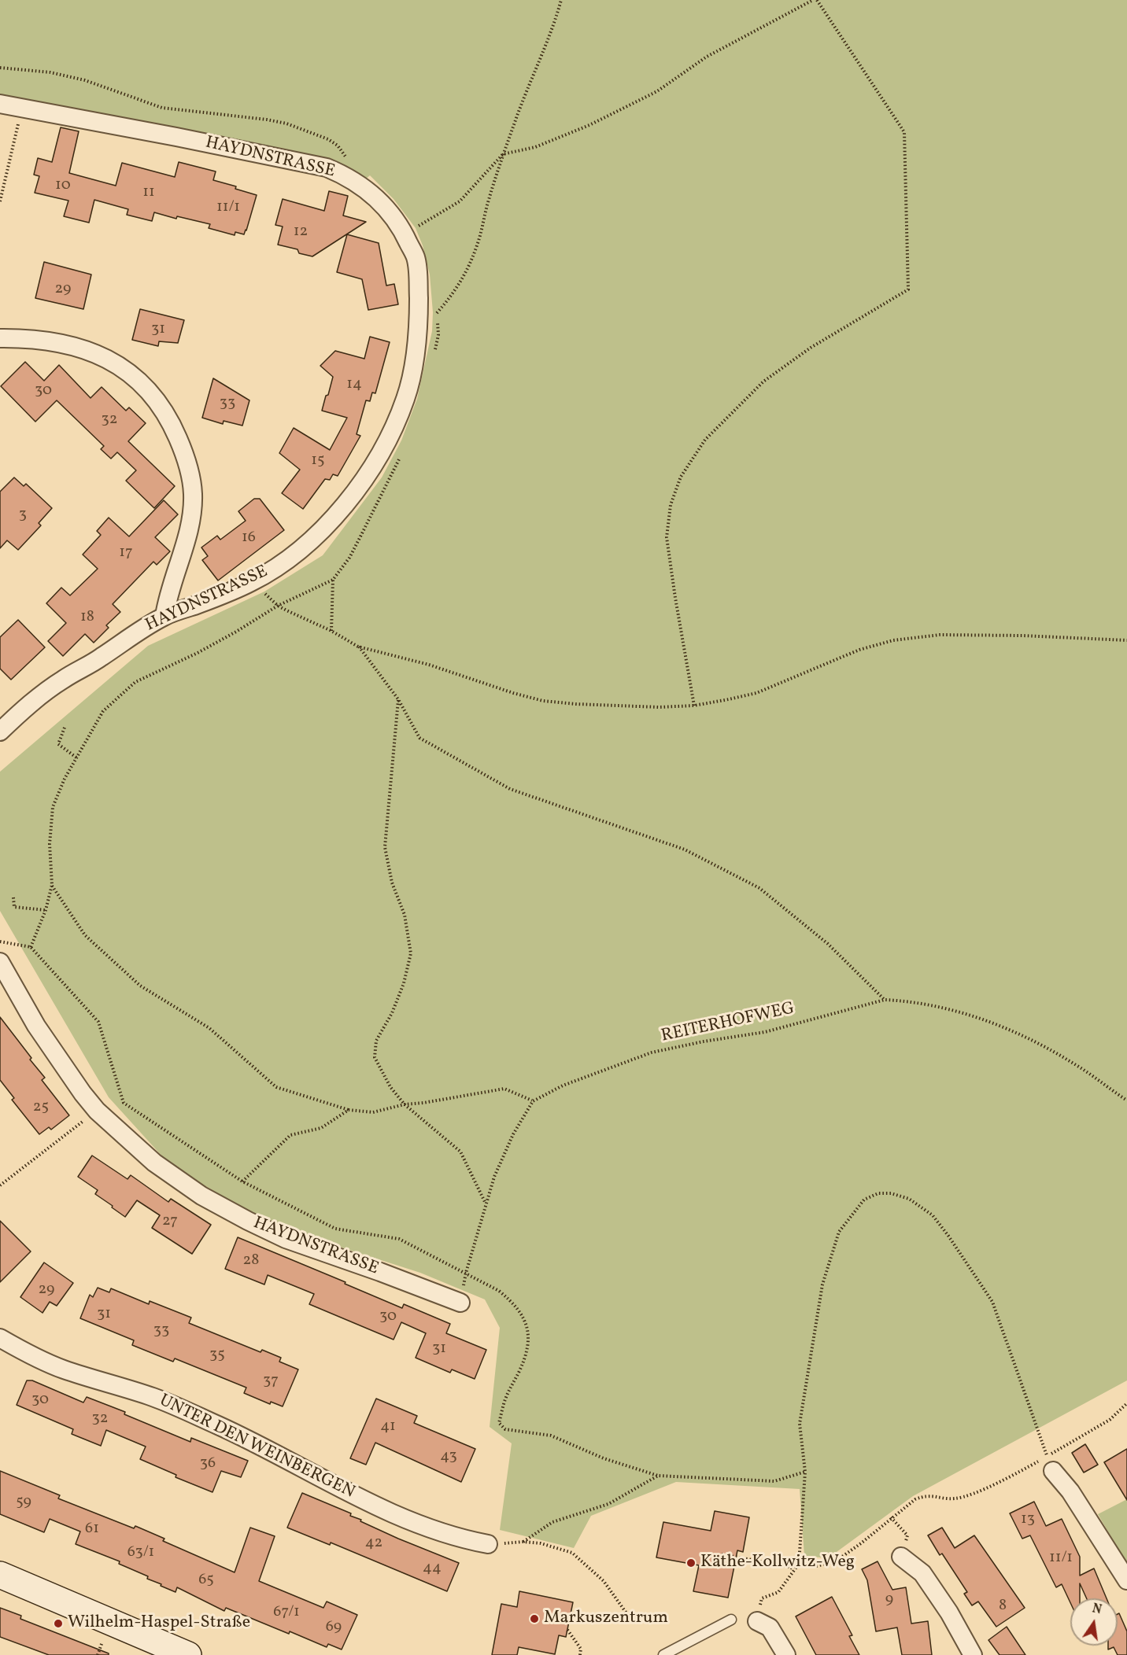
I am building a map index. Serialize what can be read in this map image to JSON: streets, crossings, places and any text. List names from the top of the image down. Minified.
{"streets":{"street":["HAYDNSTRASSE","UNTER DEN WEINBERGEN"],"path":["REITERHOFWEG"]},"places":["Käthe-Kollwitz-Weg","Markuszentrum","Wilhelm-Haspel-Straße"],"house_numbers":["10","11","11/1","12","29","31","14","30","33","32","15","3","16","17","18","25","27","28","29","31","30","33","31","35","37","30","32","41","43","36","59","13","61","42","63/1","11/1","44","65","9","8","67/1","69"],"north":"top"}
